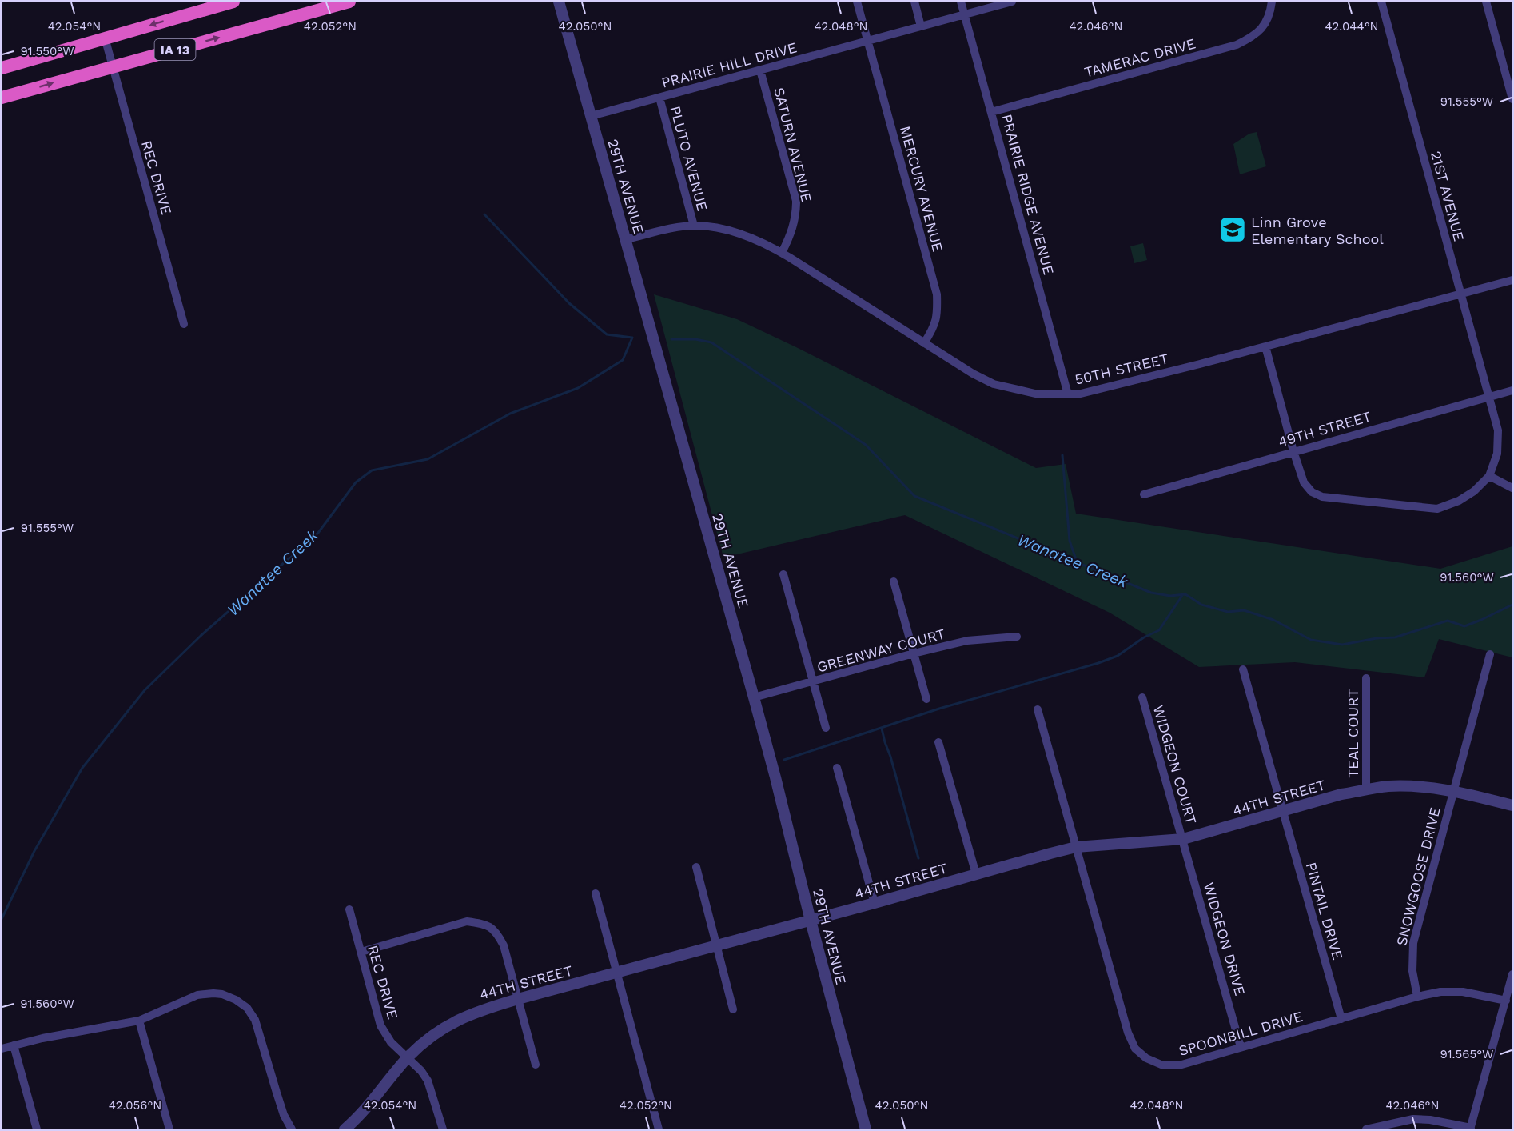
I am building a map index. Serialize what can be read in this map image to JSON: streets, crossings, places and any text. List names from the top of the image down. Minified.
{"streets":{"highway":["IA 13"],"street":["TAMERAC DRIVE","PRAIRIE HILL DRIVE","SATURN AVENUE","PLUTO AVENUE","REC DRIVE","29TH AVENUE","MERCURY AVENUE","PRAIRIE RIDGE AVENUE","21ST AVENUE","50TH STREET","49TH STREET","GREENWAY COURT","TEAL COURT","WIDGEON COURT","44TH STREET","SNOWGOOSE DRIVE","PINTAIL DRIVE","WIDGEON DRIVE","SPOONBILL DRIVE"]},"crossings":[["IA 13","REC DRIVE"],["TAMERAC DRIVE","PRAIRIE RIDGE AVENUE"],["PRAIRIE HILL DRIVE","SATURN AVENUE"],["PRAIRIE HILL DRIVE","PLUTO AVENUE"],["PRAIRIE HILL DRIVE","29TH AVENUE"],["PRAIRIE HILL DRIVE","MERCURY AVENUE"],["PRAIRIE HILL DRIVE","PRAIRIE RIDGE AVENUE"],["SATURN AVENUE","50TH STREET"],["PLUTO AVENUE","50TH STREET"],["REC DRIVE","44TH STREET"],["29TH AVENUE","50TH STREET"],["29TH AVENUE","GREENWAY COURT"],["29TH AVENUE","44TH STREET"],["MERCURY AVENUE","50TH STREET"],["PRAIRIE RIDGE AVENUE","50TH STREET"],["21ST AVENUE","50TH STREET"],["21ST AVENUE","49TH STREET"],["TEAL COURT","44TH STREET"],["WIDGEON COURT","44TH STREET"],["WIDGEON COURT","WIDGEON DRIVE"],["44TH STREET","SNOWGOOSE DRIVE"],["44TH STREET","PINTAIL DRIVE"],["44TH STREET","WIDGEON DRIVE"],["44TH STREET","SPOONBILL DRIVE"],["SNOWGOOSE DRIVE","SPOONBILL DRIVE"],["PINTAIL DRIVE","SPOONBILL DRIVE"],["WIDGEON DRIVE","SPOONBILL DRIVE"]],"water":["Wanatee Creek"],"places":{"school or university":["Linn Grove Elementary School"]},"coordinates":["42.054°N","42.052°N","42.050°N","42.048°N","42.046°N","42.044°N","91.550°W","91.555°W","91.560°W","91.565°W","42.056°N"]}
